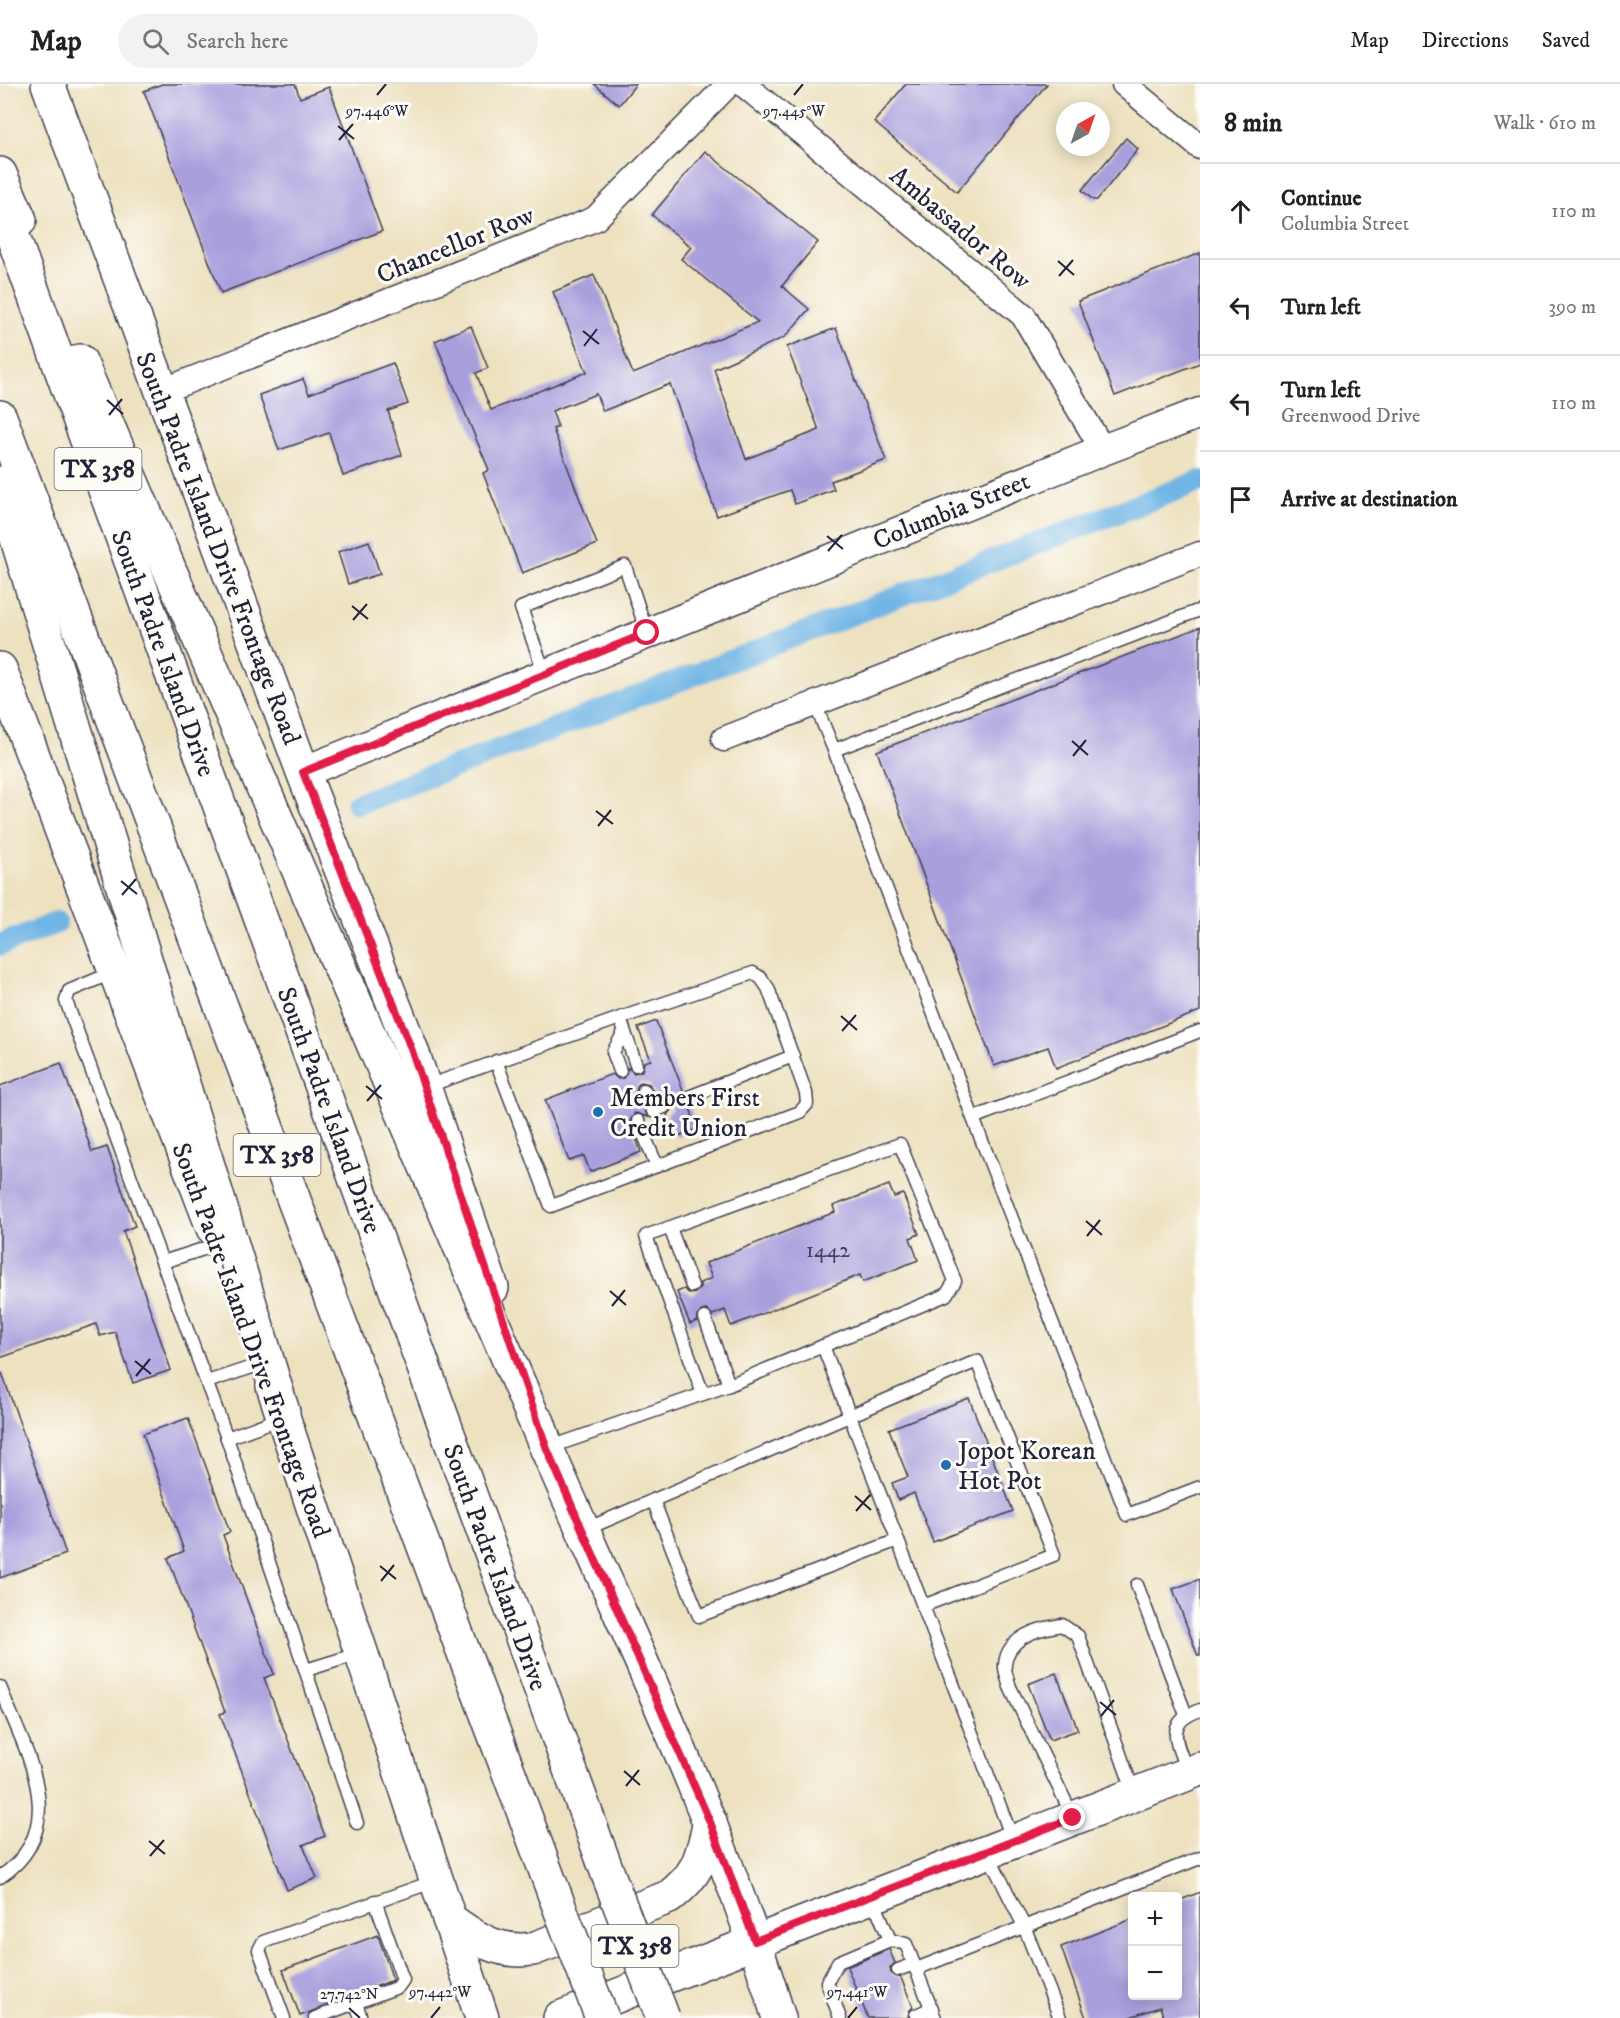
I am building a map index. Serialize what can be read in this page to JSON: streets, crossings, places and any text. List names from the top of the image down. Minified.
{"streets":{"main road":["TX 358","South Padre Island Drive Frontage Road","South Padre Island Drive"],"street":["Ambassador Row","Chancellor Row","Columbia Street"]},"crossings":[["Ambassador Row","Columbia Street"],["Chancellor Row","South Padre Island Drive Frontage Road"],["Columbia Street","South Padre Island Drive Frontage Road"]],"places":["Members First Credit Union","Jopot Korean Hot Pot"],"house_numbers":["1442"],"north":"top right","page":{"header":"Map","search":"Search here","nav":["Map","Directions","Saved"],"heading":["8 min","Walk · 610 m"],"list":[["Continue","Columbia Street","110 m"],["Turn left","390 m"],["Turn left","Greenwood Drive","110 m"],"Arrive at destination"],"map_buttons":["+","−"]},"coordinates":["97.446°W","97.445°W","97.442°W","97.441°W","27.742°N"]}
